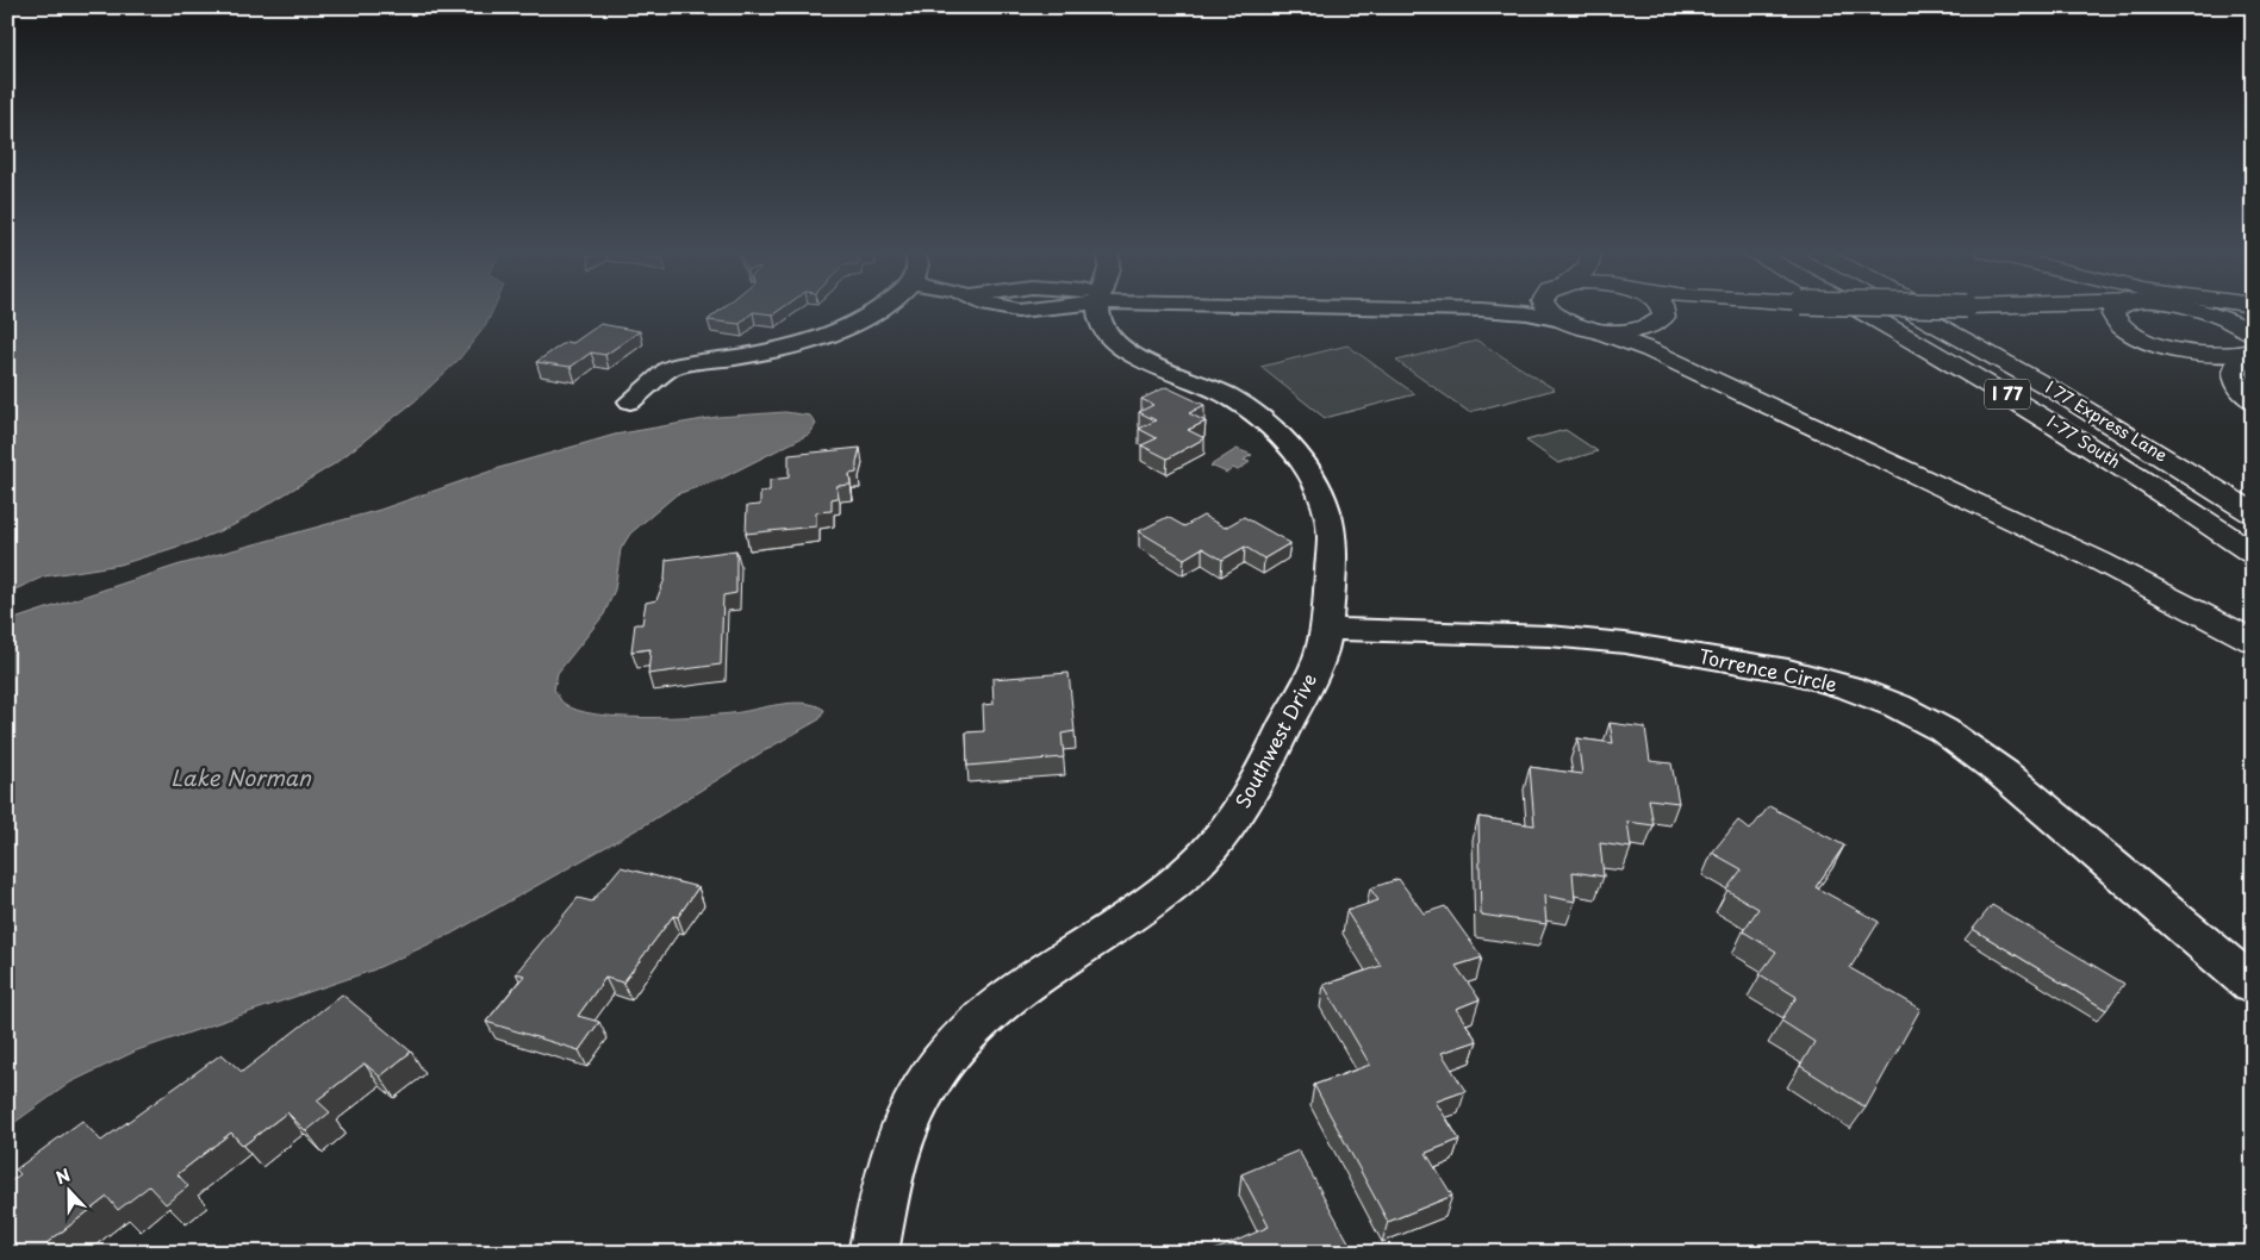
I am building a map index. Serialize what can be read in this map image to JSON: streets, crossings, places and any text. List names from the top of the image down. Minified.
{"streets":{"main road":["I 77","I 77 Express Lane","I-77 South"],"street":["Torrence Circle","Southwest Drive"]},"crossings":[["Torrence Circle","Southwest Drive"]],"water":["Lake Norman"],"north":"top"}
